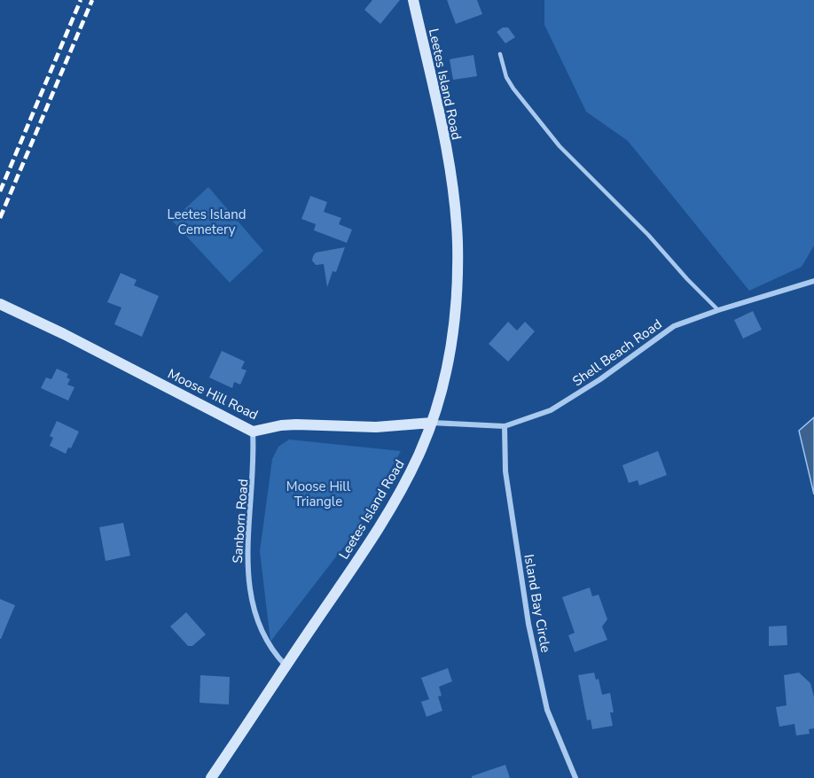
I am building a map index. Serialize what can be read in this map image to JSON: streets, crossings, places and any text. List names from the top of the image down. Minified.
{"streets":{"main road":["Leetes Island Road","Moose Hill Road"],"street":["Shell Beach Road","Sanborn Road","Island Bay Circle"]},"crossings":[["Leetes Island Road","Shell Beach Road"],["Leetes Island Road","Moose Hill Road"],["Leetes Island Road","Sanborn Road"],["Shell Beach Road","Moose Hill Road"],["Shell Beach Road","Island Bay Circle"],["Moose Hill Road","Sanborn Road"]],"parks":["Leetes Island Cemetery","Moose Hill Triangle"]}
